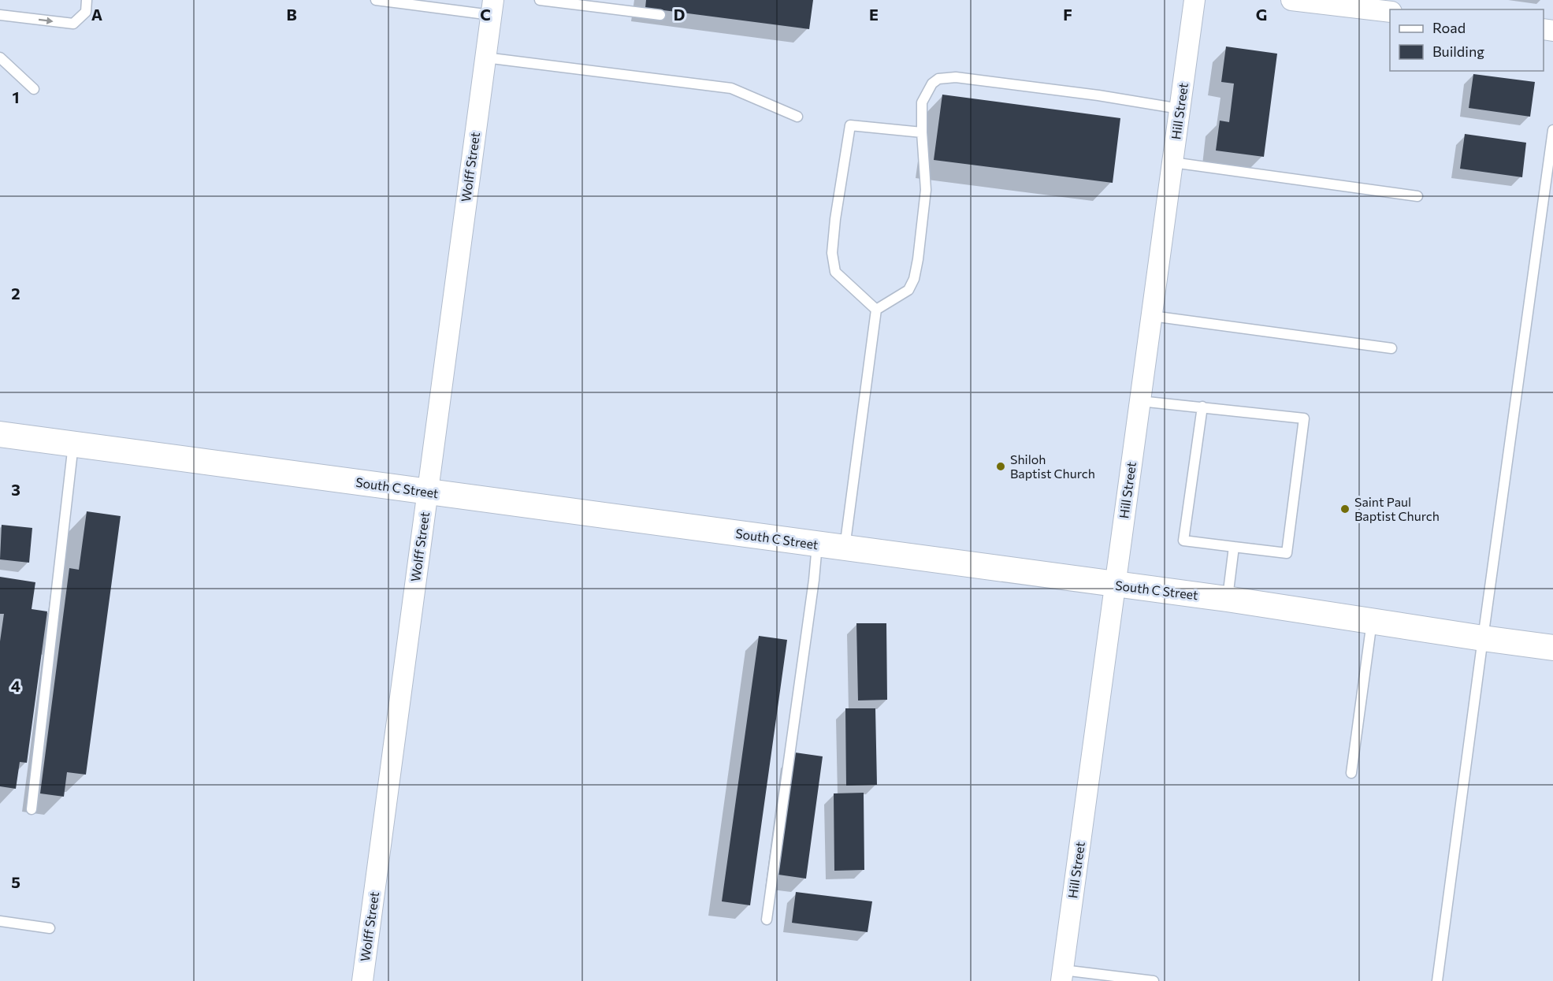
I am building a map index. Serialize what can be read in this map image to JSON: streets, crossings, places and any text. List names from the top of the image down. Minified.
{"streets":{"street":["Hill Street","Wolff Street","South C Street"]},"crossings":[["Hill Street","South C Street"],["Wolff Street","South C Street"]],"places":["Shiloh Baptist Church","Saint Paul Baptist Church"],"legend":["Road","Building"],"grid":{"columns":["A","B","C","D","E","F","G"],"rows":["1","2","3","4","5"]}}
